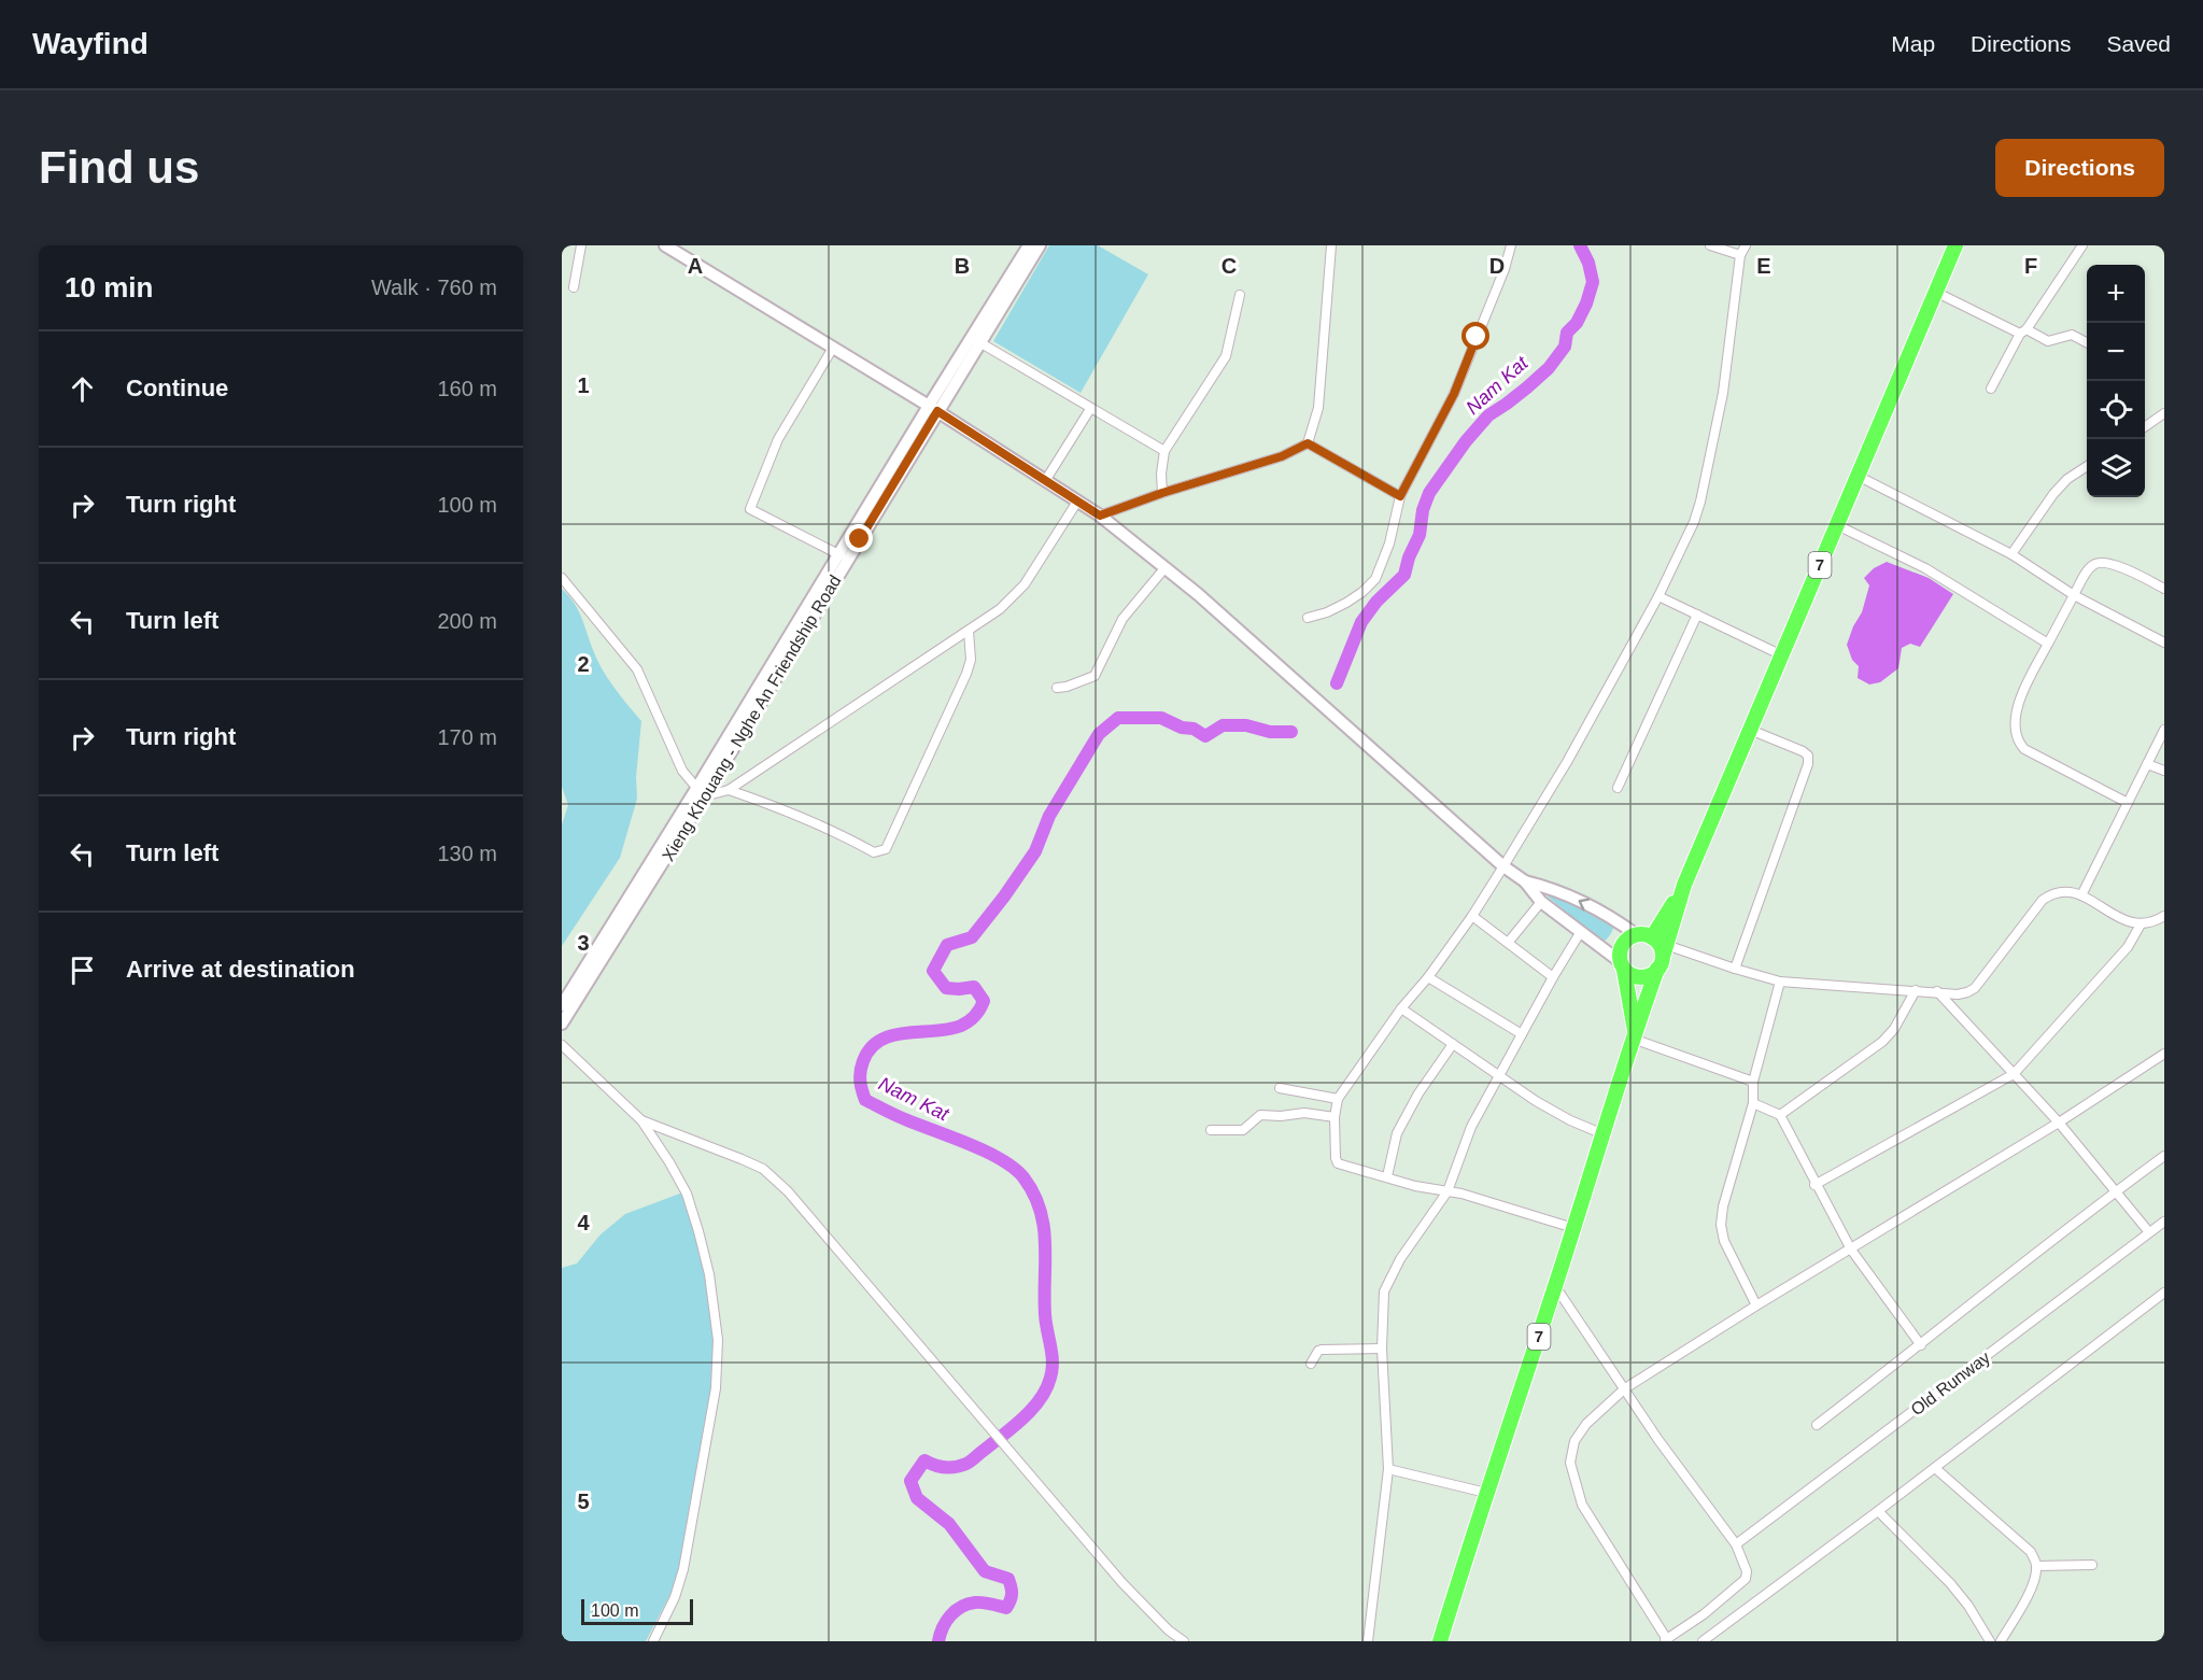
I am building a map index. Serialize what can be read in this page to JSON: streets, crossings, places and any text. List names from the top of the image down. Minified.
{"streets":{"highway":["7"],"street":["Xieng Khouang - Nghe An Friendship Road","Old Runway"]},"water":["Nam Kat"],"scale_bar":"100 m","page":{"header":"Wayfind","nav":["Map","Directions","Saved"],"buttons":"Directions","title":"Find us","heading":["10 min","Walk · 760 m"],"map_buttons":["+","−"],"list":[["Continue","160 m"],["Turn right","100 m"],["Turn left","200 m"],["Turn right","170 m"],["Turn left","130 m"],"Arrive at destination"],"scale":"100 m"},"grid":{"columns":["A","B","C","D","E","F"],"rows":["1","2","3","4","5"]}}
